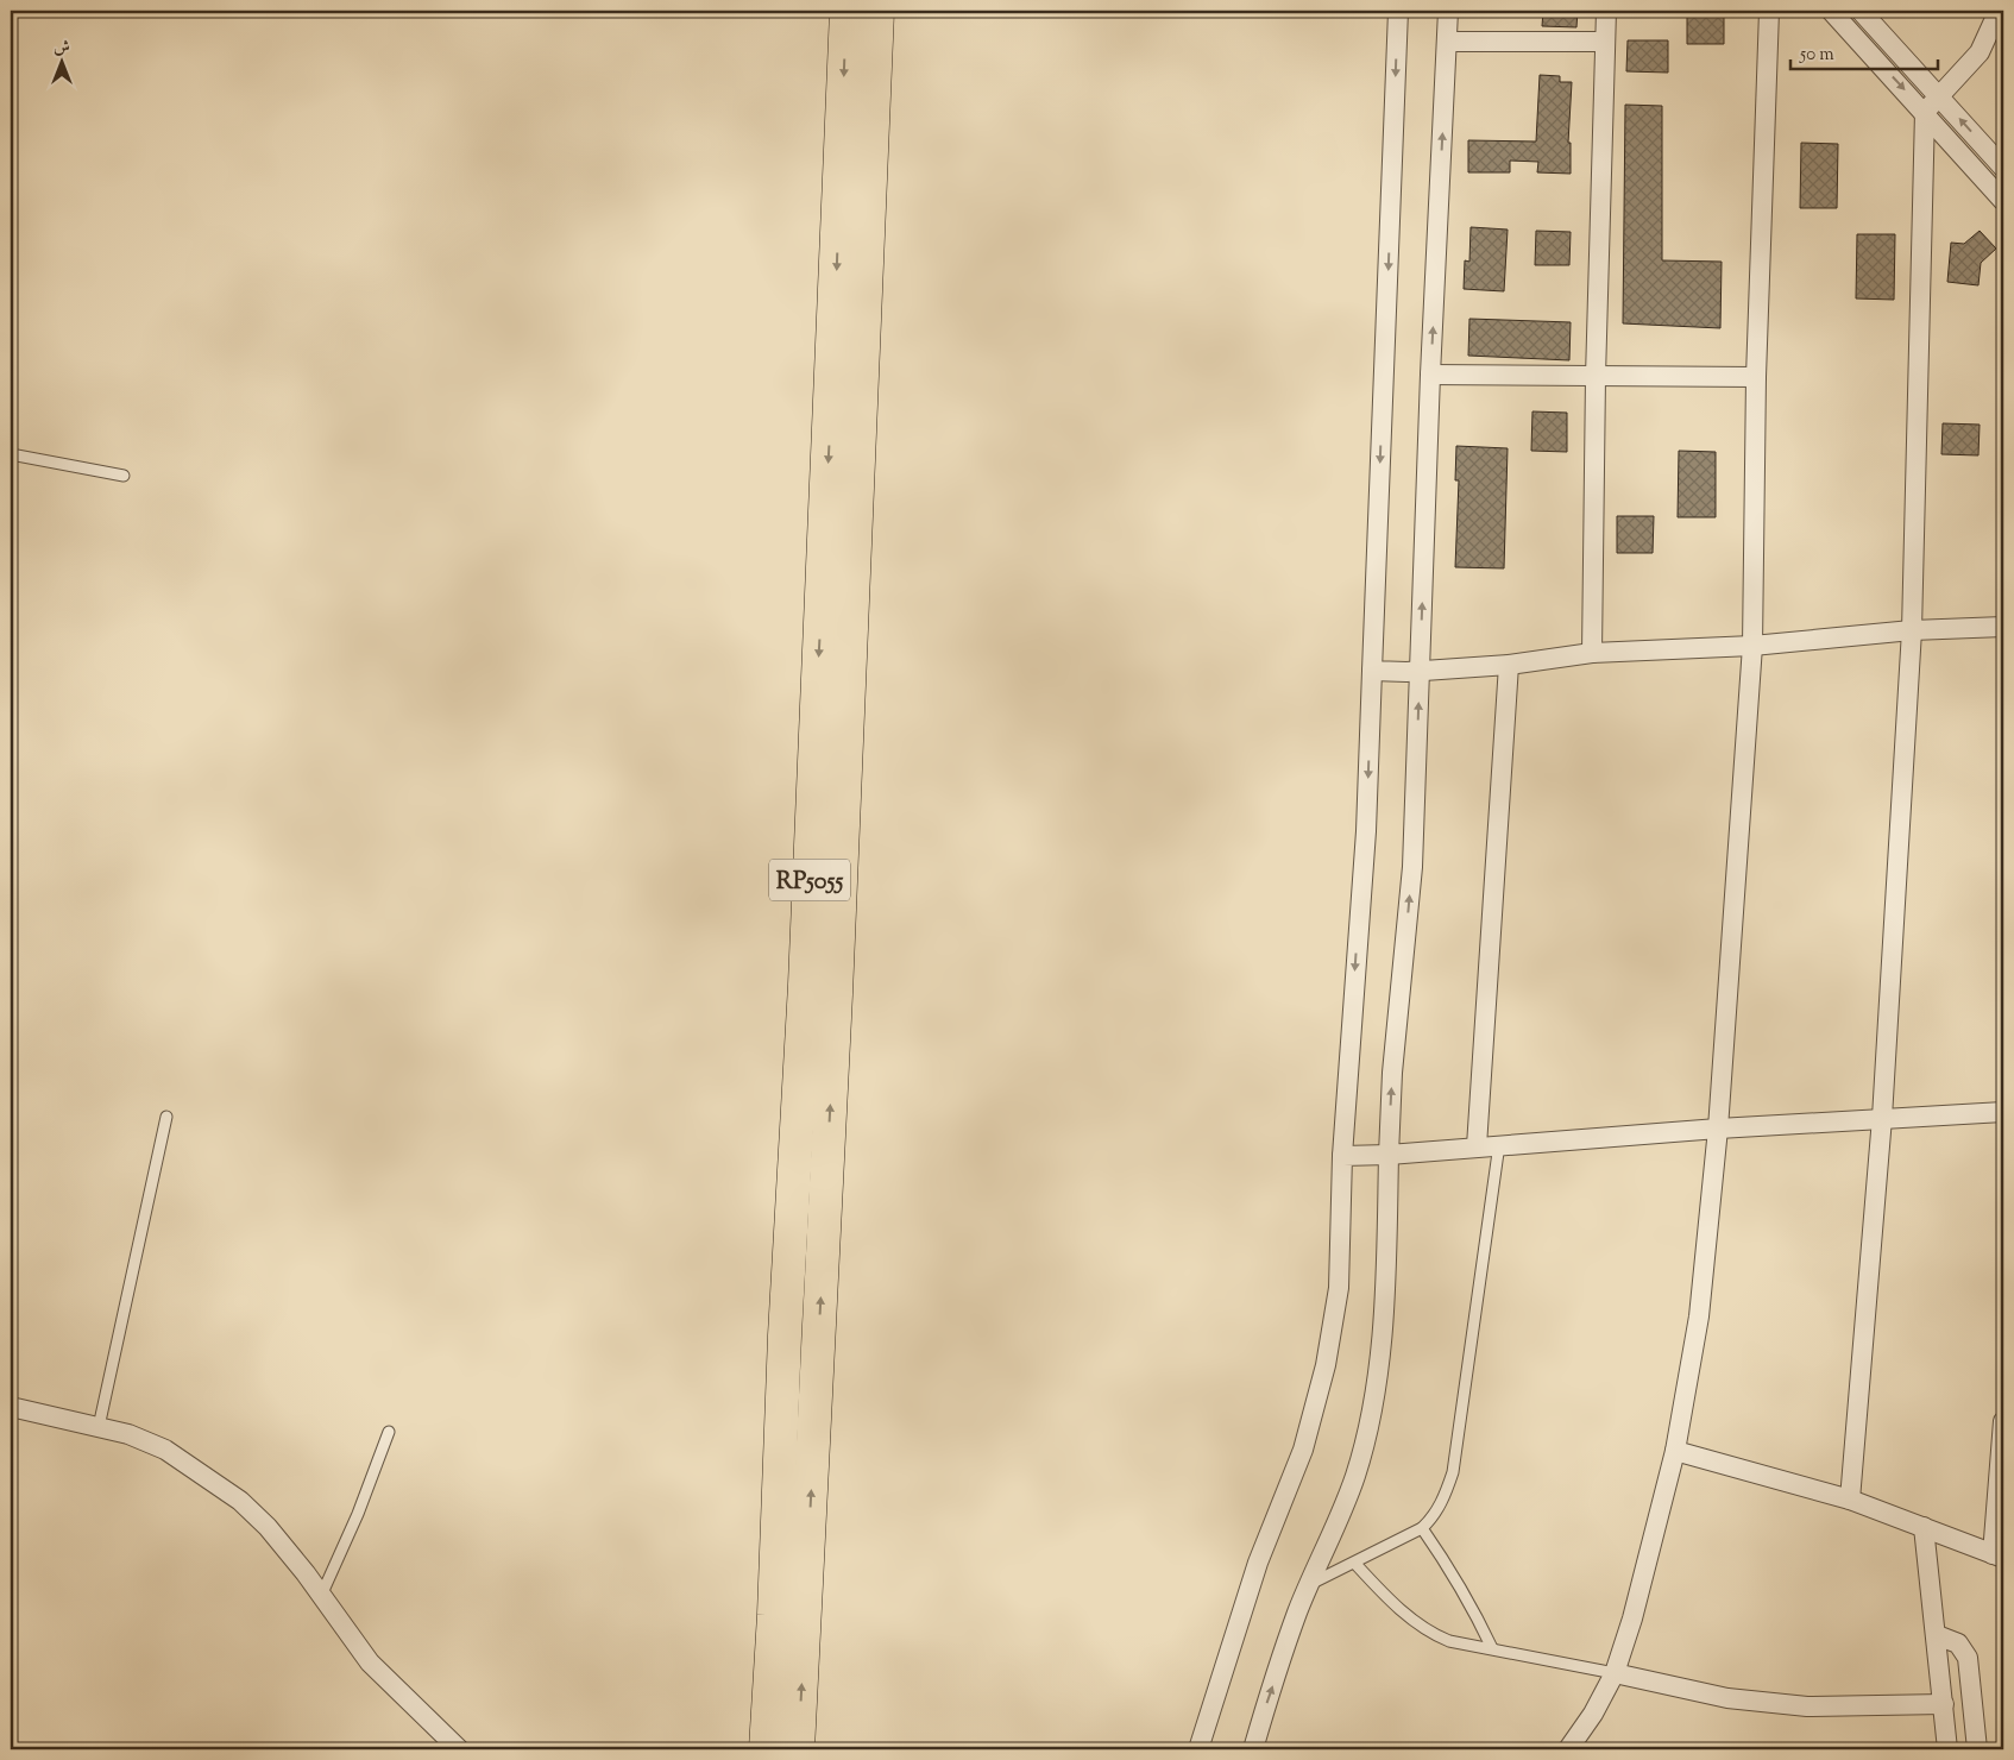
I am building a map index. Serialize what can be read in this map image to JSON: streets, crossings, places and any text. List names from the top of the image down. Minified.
{"streets":{"highway":["RP5055"]},"scale_bar":"50 m","north":"top"}
